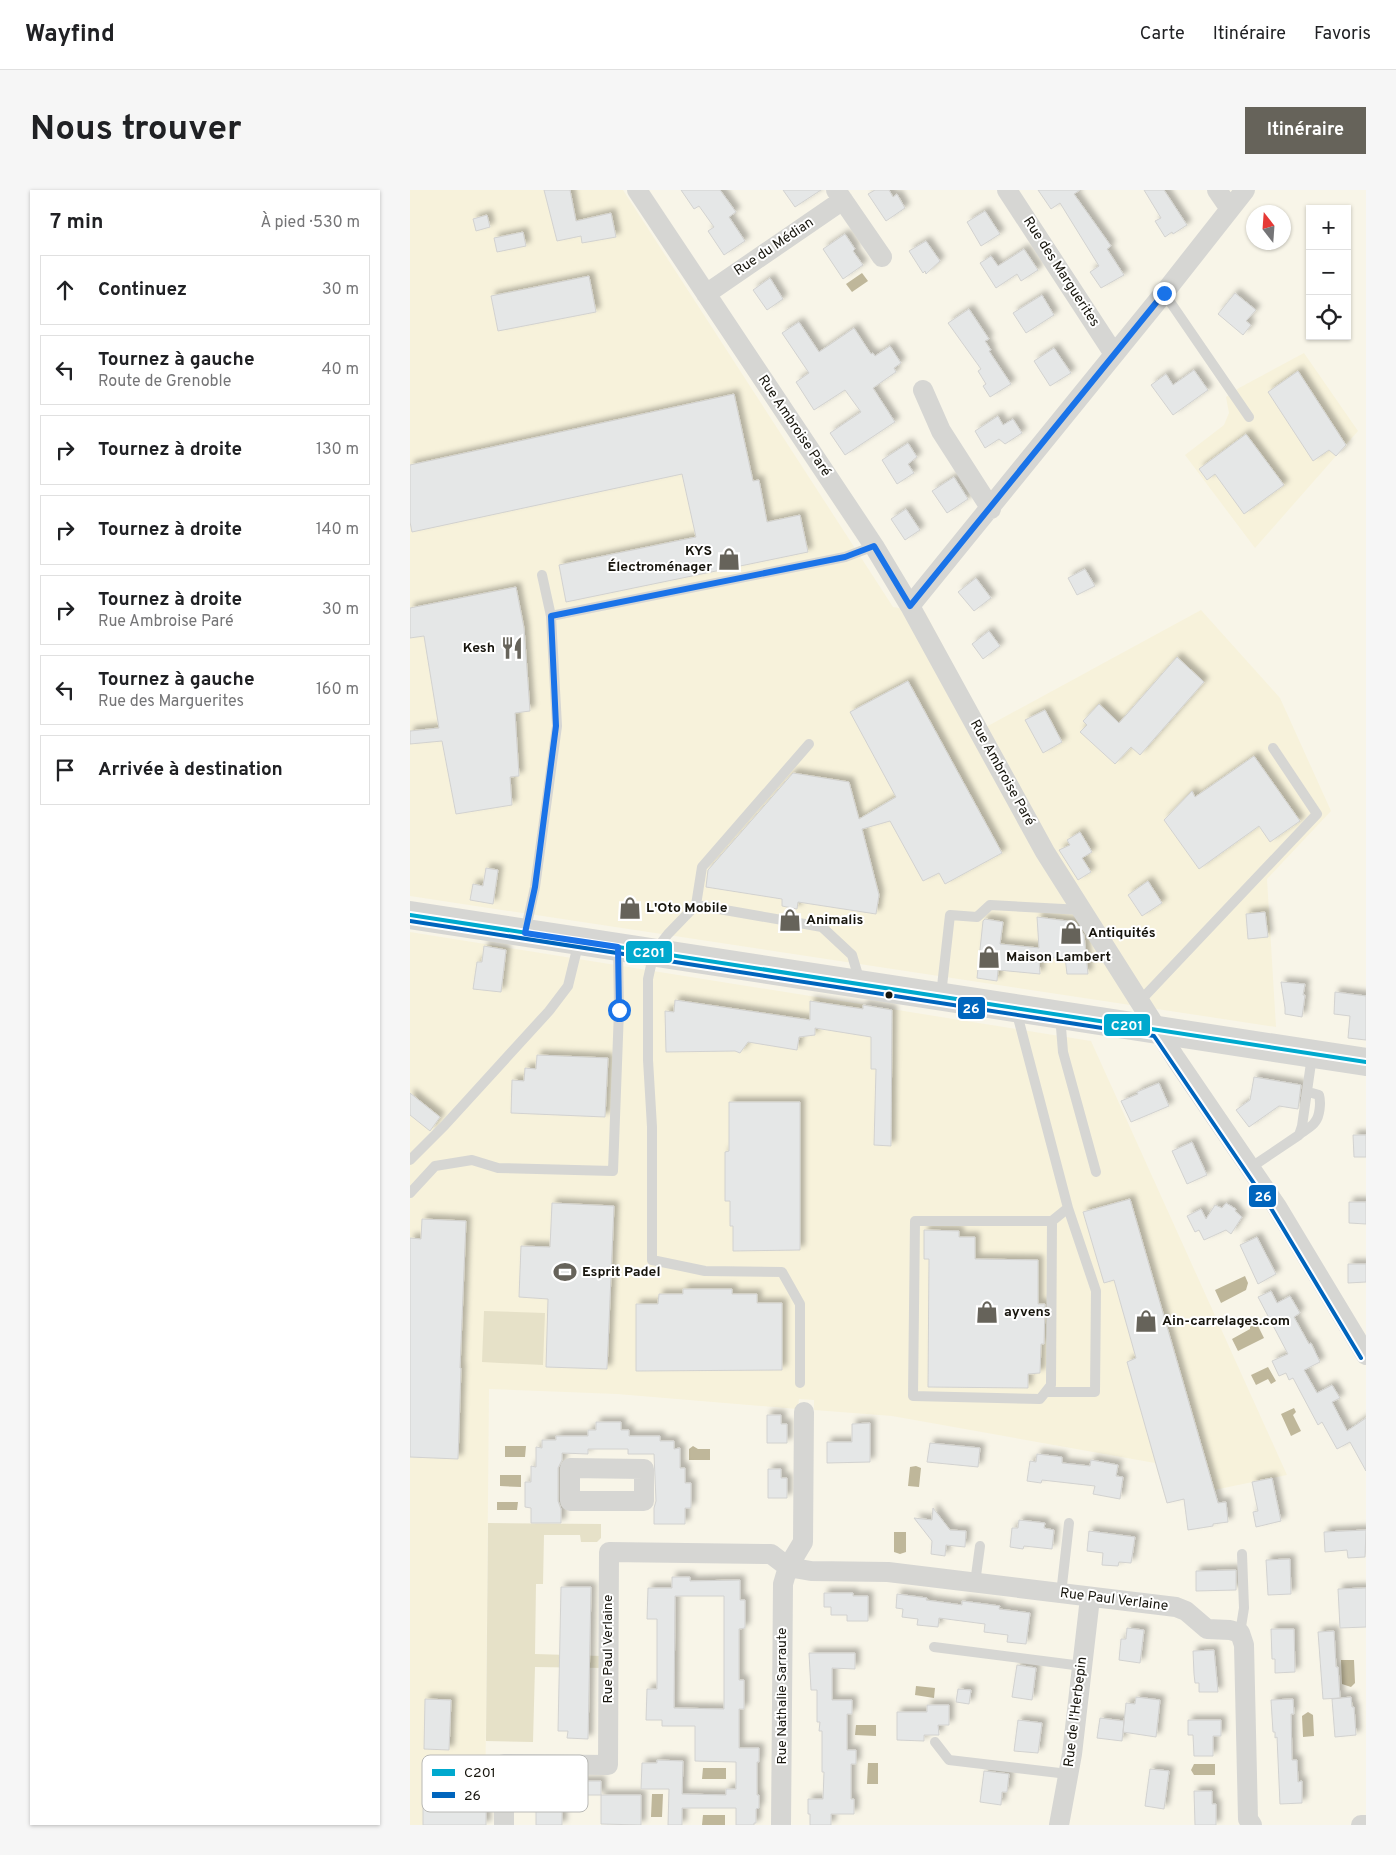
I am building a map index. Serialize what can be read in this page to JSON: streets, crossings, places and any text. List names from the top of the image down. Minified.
{"streets":{"street":["Rue du Médian","Rue des Marguerites","Rue Ambroise Paré","Rue Paul Verlaine","Rue Nathalie Sarraute","Rue de l'Herbepin"]},"crossings":[["Rue du Médian","Rue Ambroise Paré"],["Rue Paul Verlaine","Rue Nathalie Sarraute"],["Rue Paul Verlaine","Rue de l'Herbepin"]],"places":{"shop":["KYS Électroménager","L'Oto Mobile","Animalis","Antiquités","Maison Lambert","ayvens","Ain-carrelages.com"],"restaurant":["Kesh"],"sports":["Esprit Padel"]},"lines":["transit line C201","transit line 26"],"legend":["C201","26"],"north":"top","page":{"header":"Wayfind","nav":["Carte","Itinéraire","Favoris"],"buttons":"Itinéraire","title":"Nous trouver","heading":["7 min","À pied · 530 m"],"map_buttons":["+","−"],"list":[["Continuez","30 m"],["Tournez à gauche","Route de Grenoble","40 m"],["Tournez à droite","130 m"],["Tournez à droite","140 m"],["Tournez à droite","Rue Ambroise Paré","30 m"],["Tournez à gauche","Rue des Marguerites","160 m"],"Arrivée à destination"]}}
